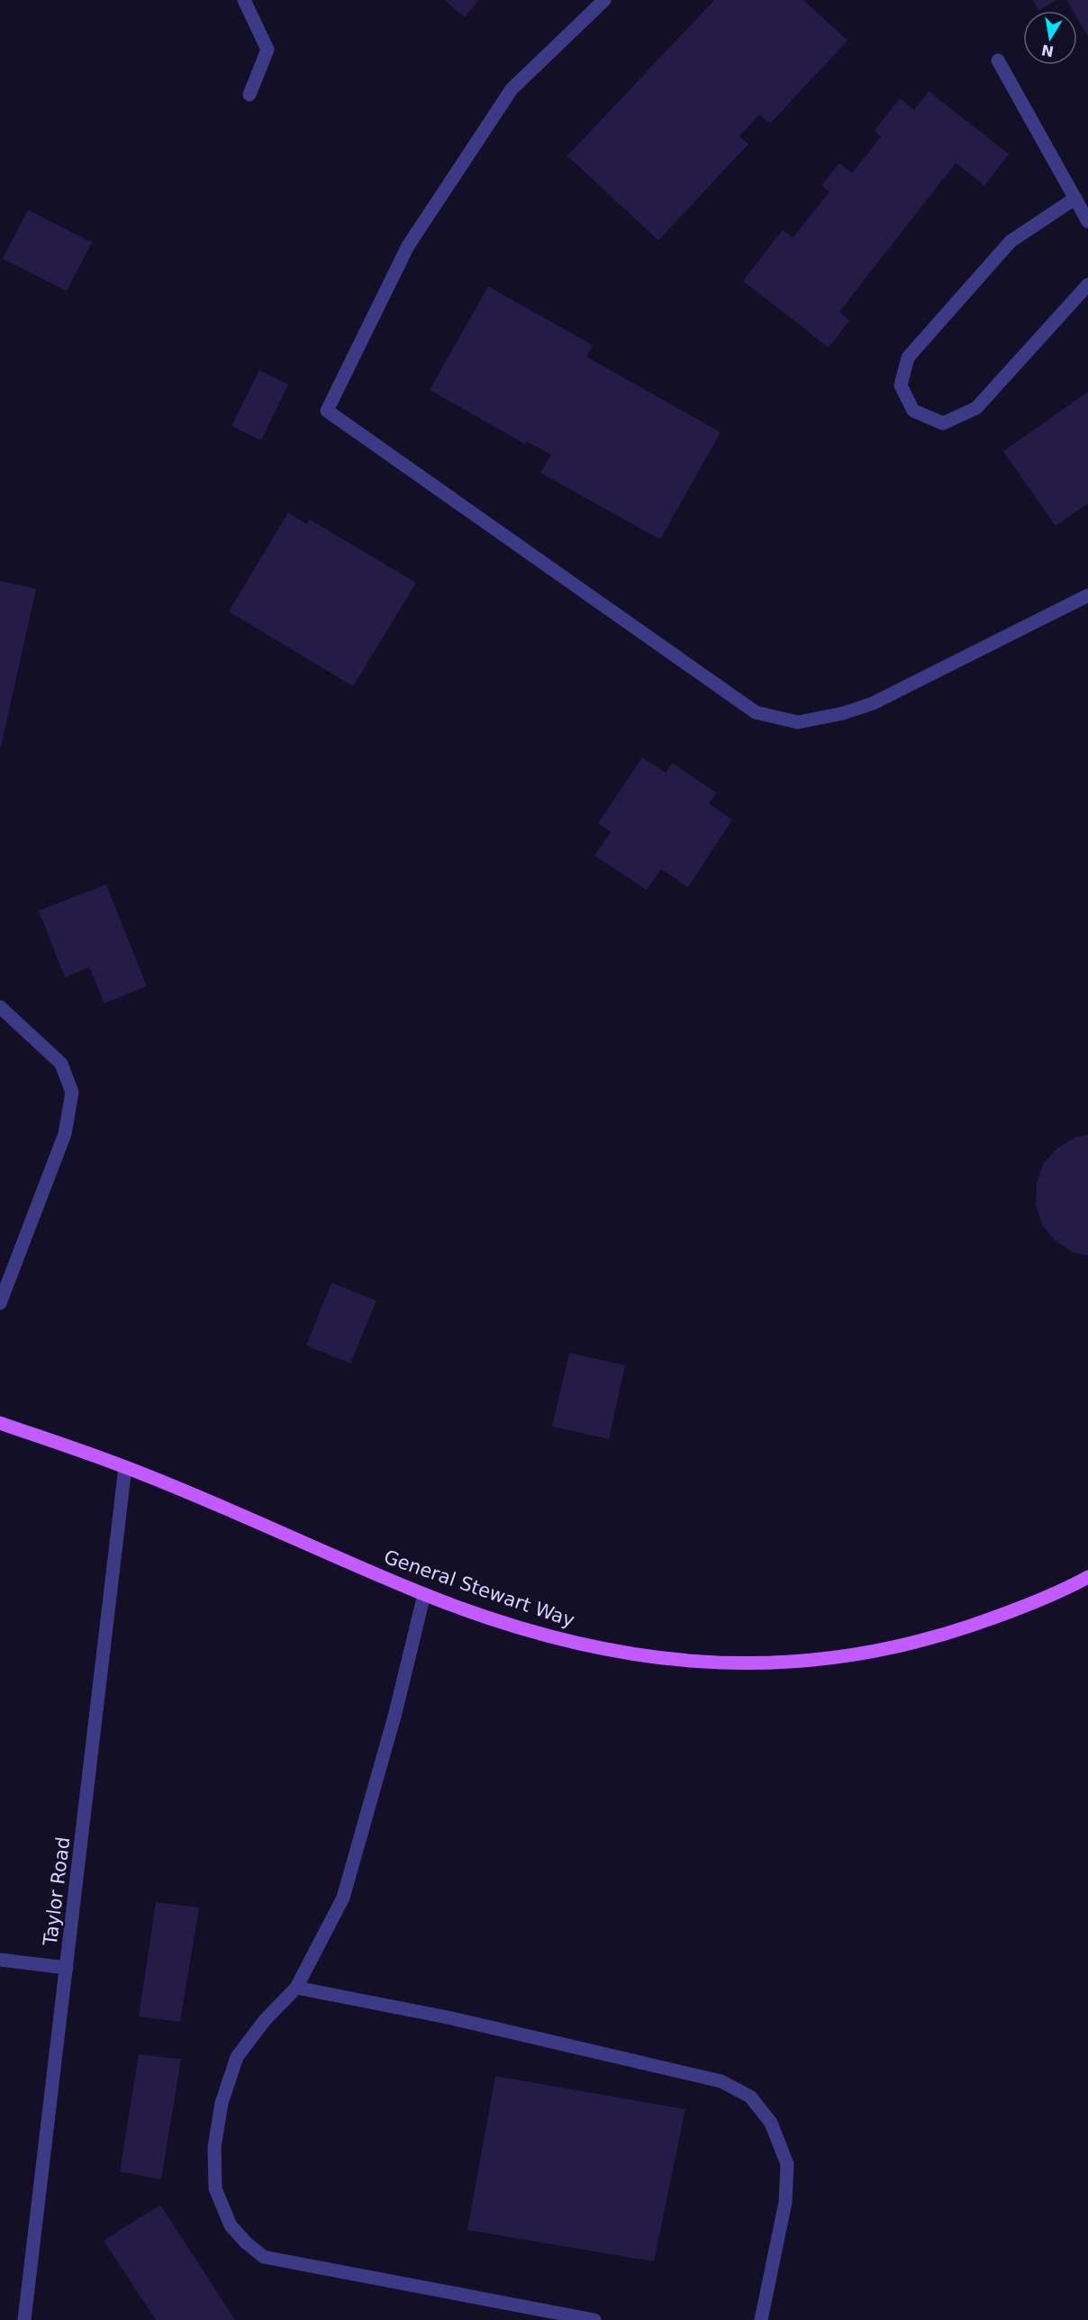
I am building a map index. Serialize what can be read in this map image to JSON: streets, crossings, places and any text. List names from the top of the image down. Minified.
{"streets":{"main road":["General Stewart Way"],"street":["Taylor Road"]},"crossings":[["General Stewart Way","Taylor Road"]],"north":"bottom"}
